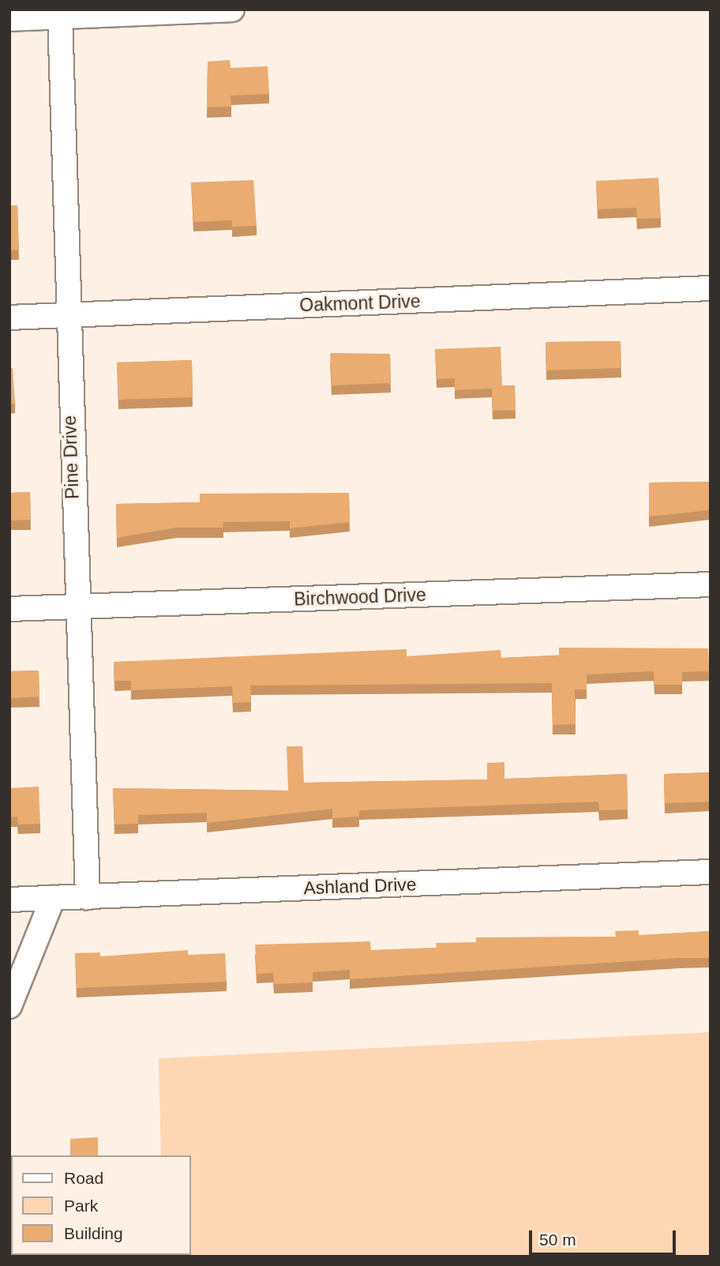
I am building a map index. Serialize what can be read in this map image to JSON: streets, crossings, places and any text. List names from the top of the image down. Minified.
{"streets":{"street":["Oakmont Drive","Pine Drive","Birchwood Drive","Ashland Drive"]},"crossings":[["Oakmont Drive","Pine Drive"],["Pine Drive","Birchwood Drive"],["Pine Drive","Ashland Drive"]],"legend":["Road","Park","Building"],"scale_bar":"50 m"}
